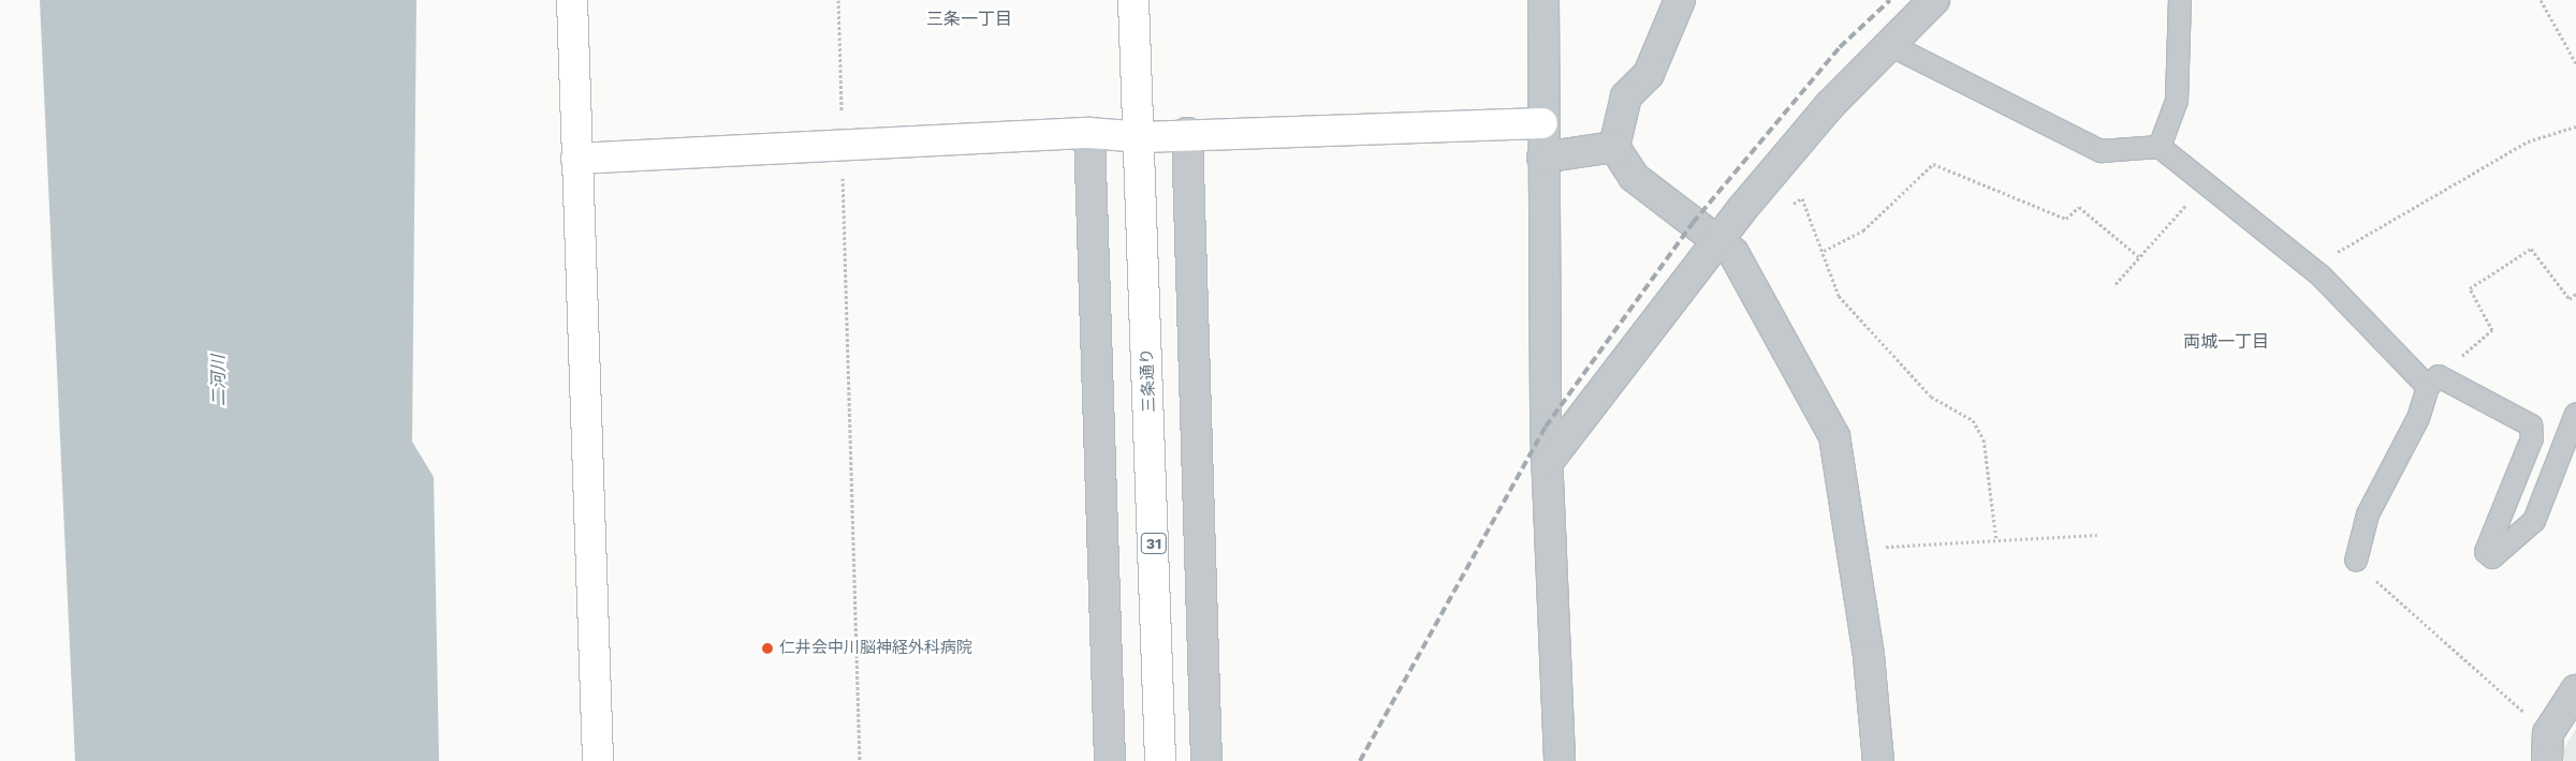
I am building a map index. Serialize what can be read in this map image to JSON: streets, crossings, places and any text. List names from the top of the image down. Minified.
{"streets":{"main road":["三条通り","31"]},"districts":["三条一丁目","両城一丁目"],"water":["二河川"],"places":["仁井会中川脳神経外科病院"]}
